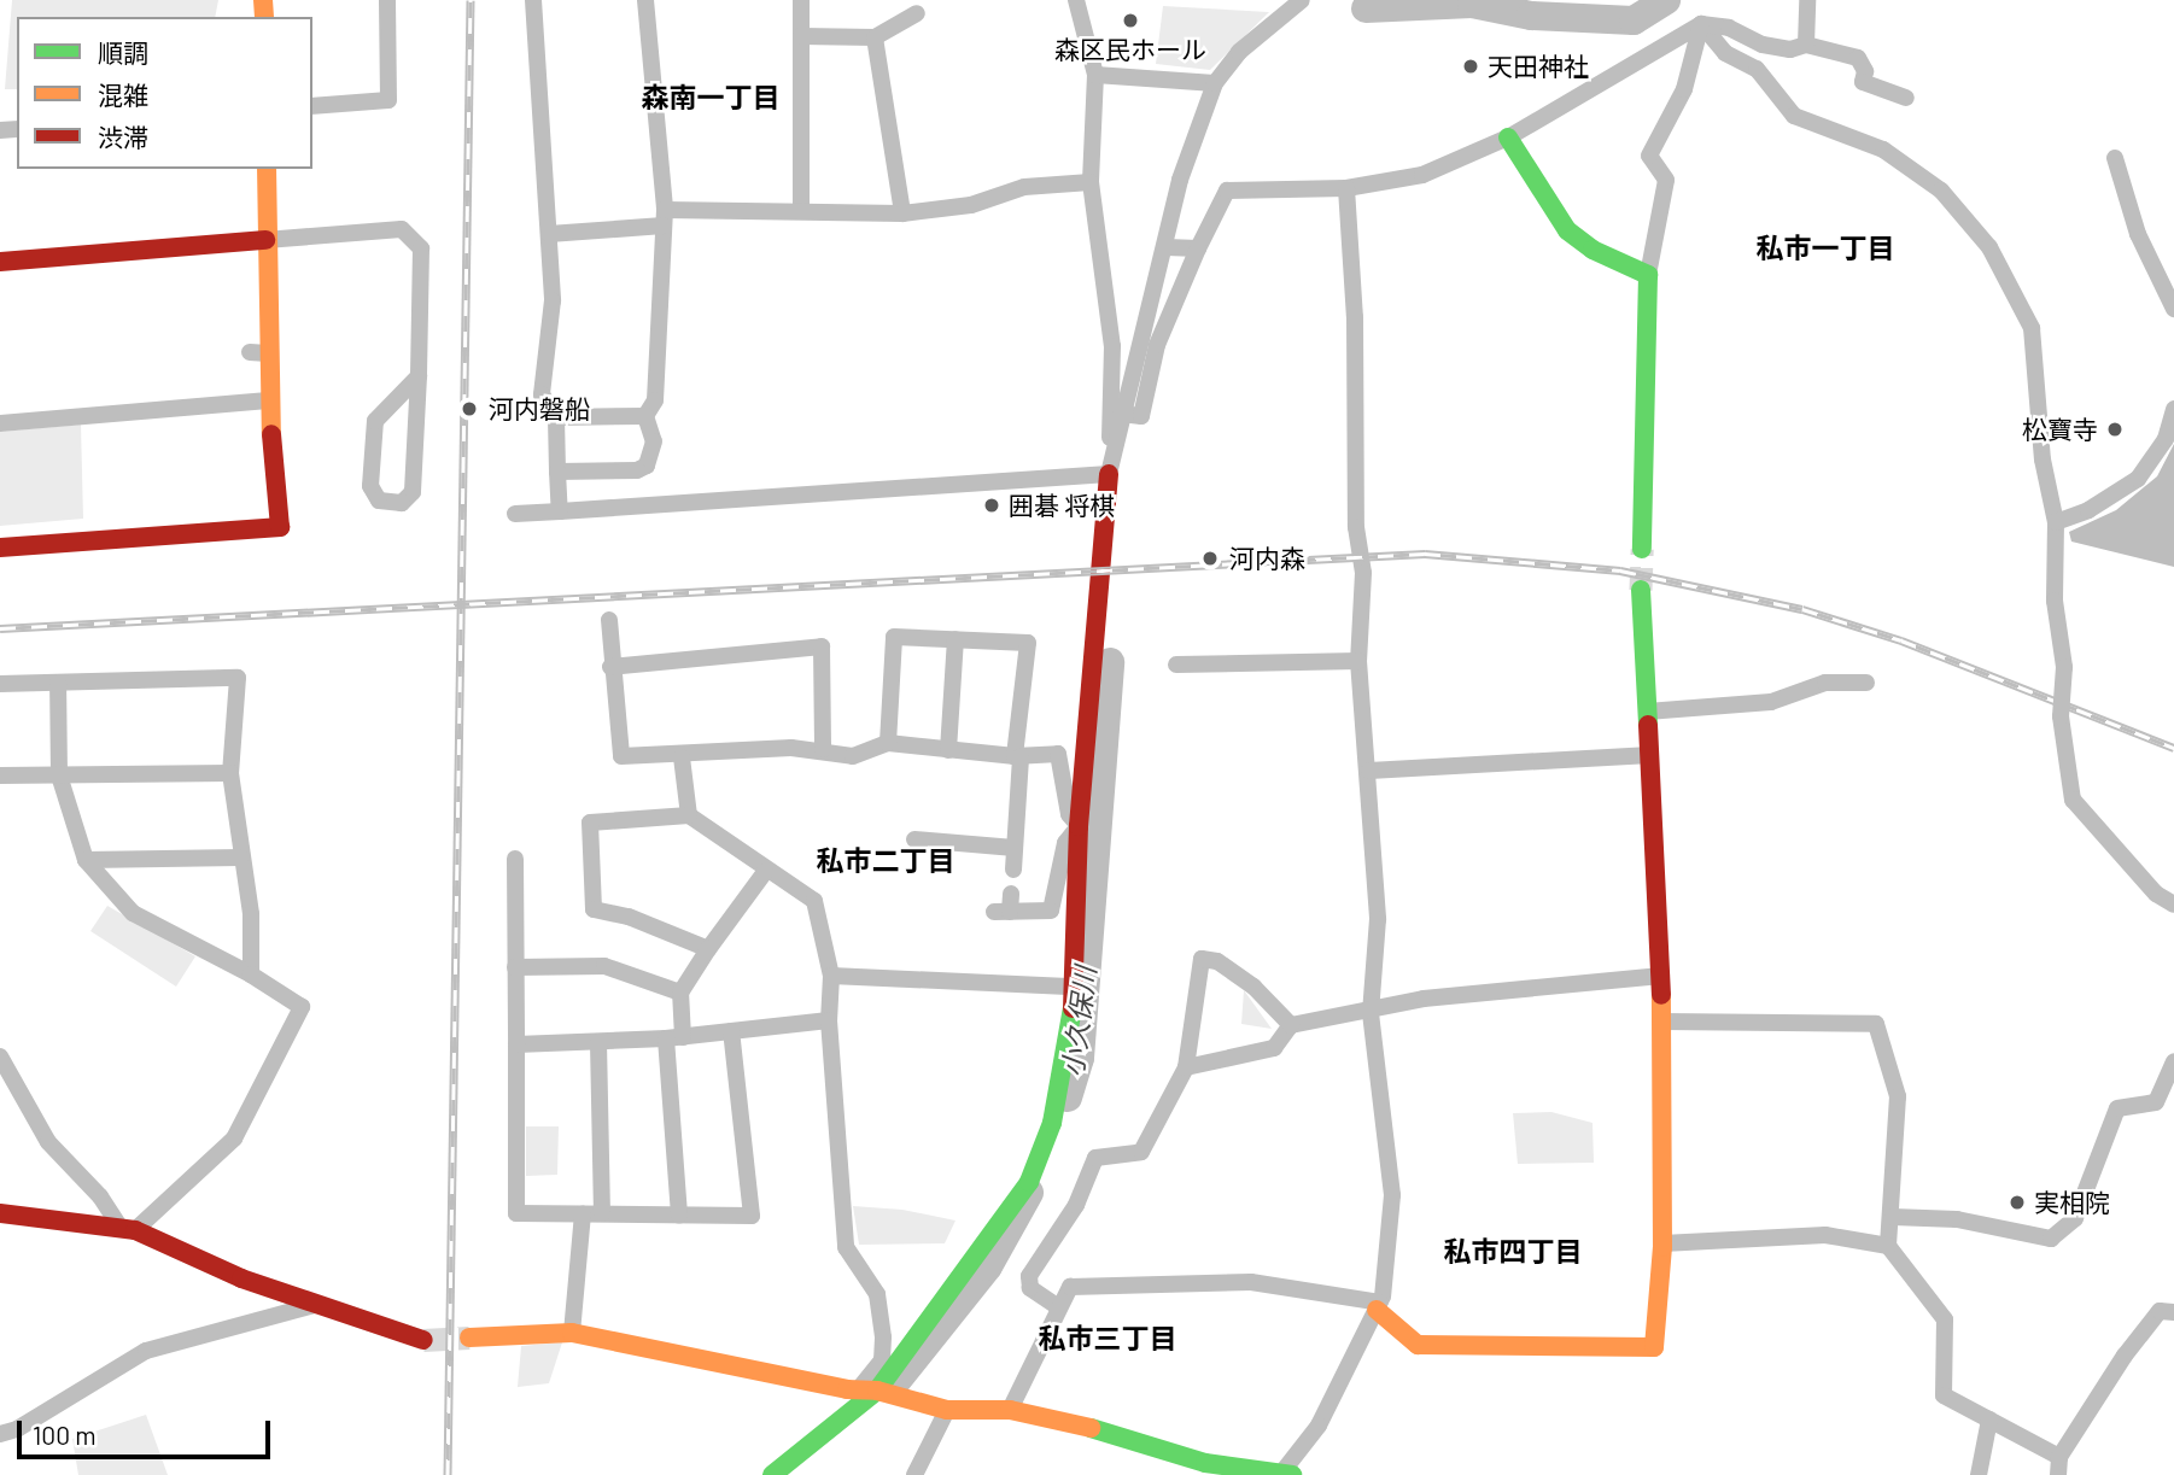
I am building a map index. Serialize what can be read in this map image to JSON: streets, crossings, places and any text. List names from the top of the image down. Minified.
{"districts":["森南一丁目","私市一丁目","私市二丁目","私市四丁目","私市三丁目"],"water":["小久保川"],"places":["森区民ホール","天田神社","河内磐船","松寶寺","囲碁 将棋","河内森","実相院"],"legend":["順調","混雑","渋滞"],"scale_bar":"100 m"}
